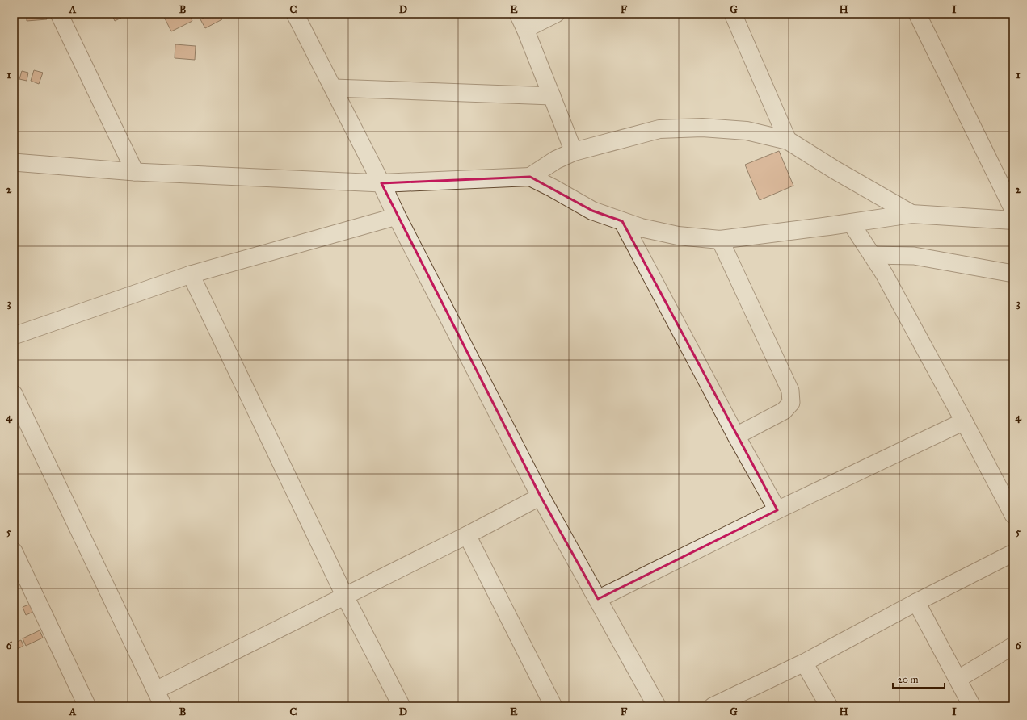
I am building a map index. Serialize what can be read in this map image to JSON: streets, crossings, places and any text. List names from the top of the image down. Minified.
{"scale_bar":"20 m","grid":{"columns":["A","B","C","D","E","F","G","H","I"],"rows":["1","2","3","4","5","6"]}}
